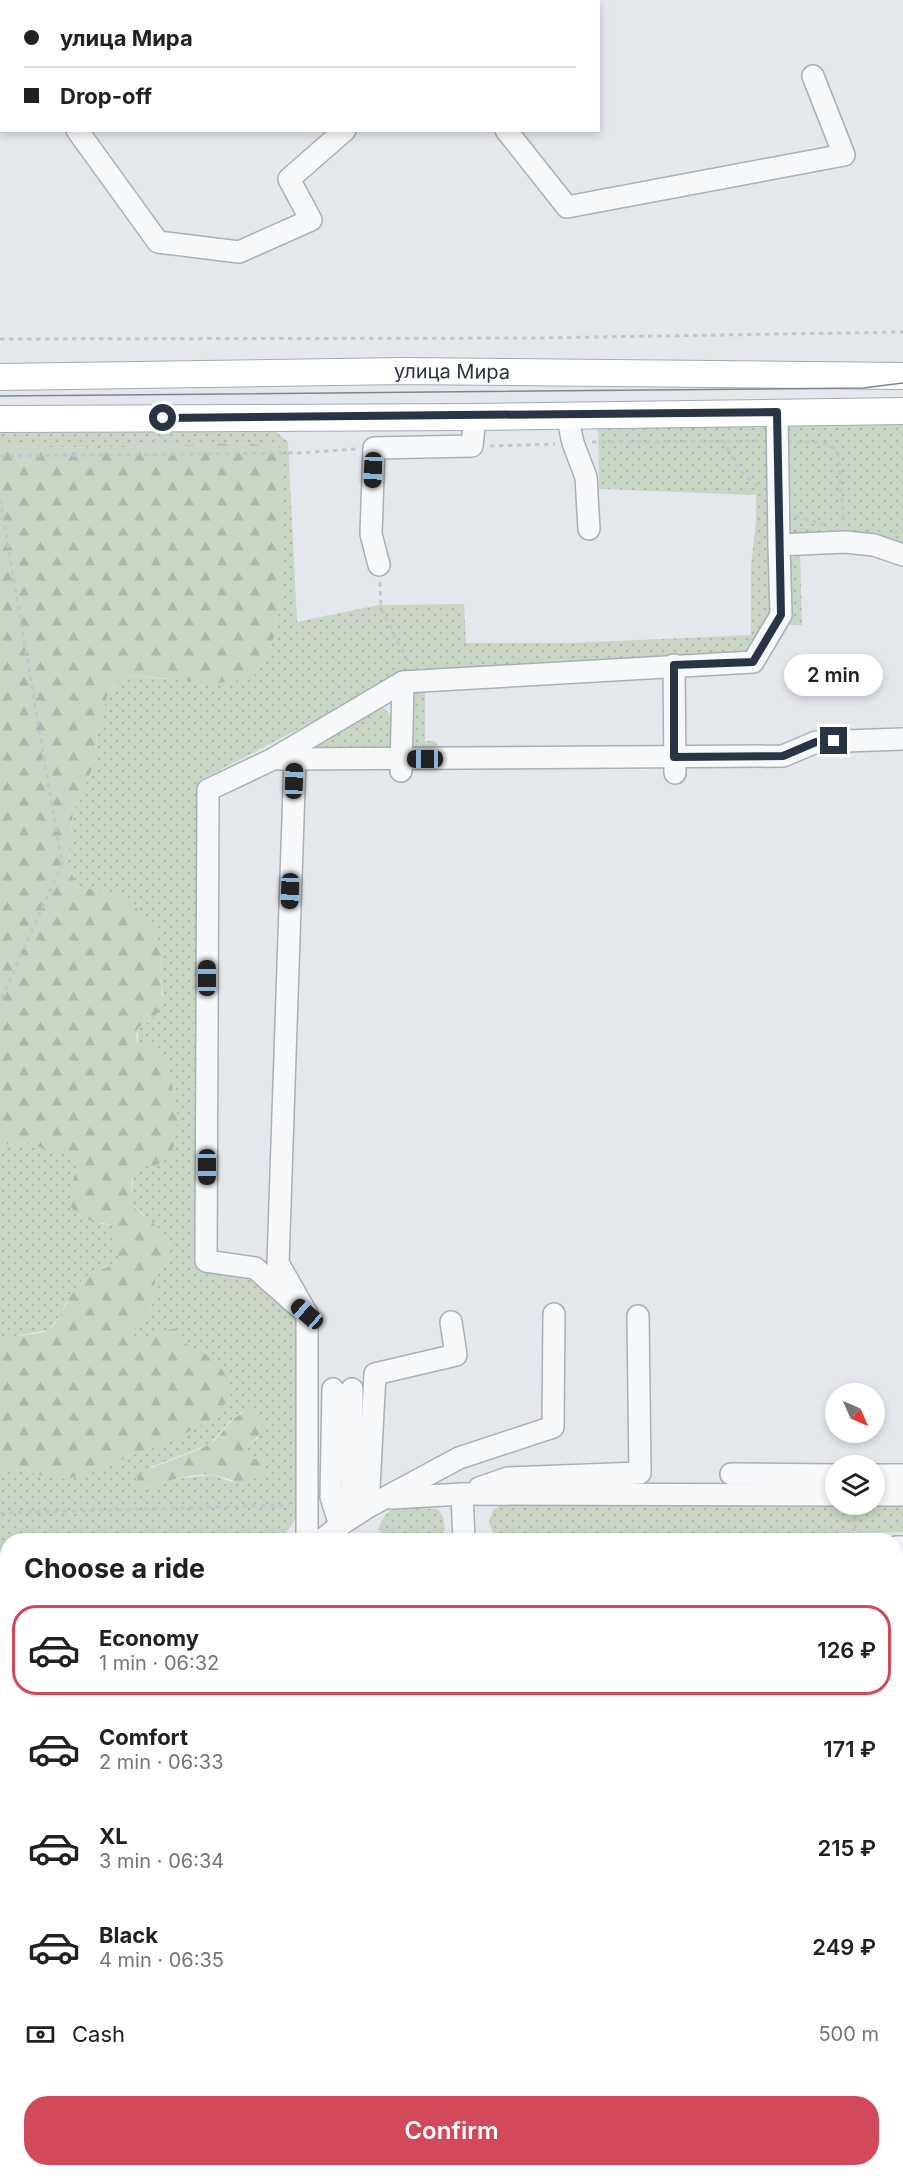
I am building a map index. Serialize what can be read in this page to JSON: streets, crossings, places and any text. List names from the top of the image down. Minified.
{"streets":{"main road":["улица Мира"]},"north":"bottom right","page":{"banner":["улица Мира","Drop-off"],"bubble":"2 min","heading":"Choose a ride","list":[{"name":"Economy","note":"1 min · 06:32","value":"126 ₽"},{"name":"Comfort","note":"2 min · 06:33","value":"171 ₽"},{"name":"XL","note":"3 min · 06:34","value":"215 ₽"},{"name":"Black","note":"4 min · 06:35","value":"249 ₽"}],"pay":["Cash","500 m"],"buttons":"Confirm"}}
